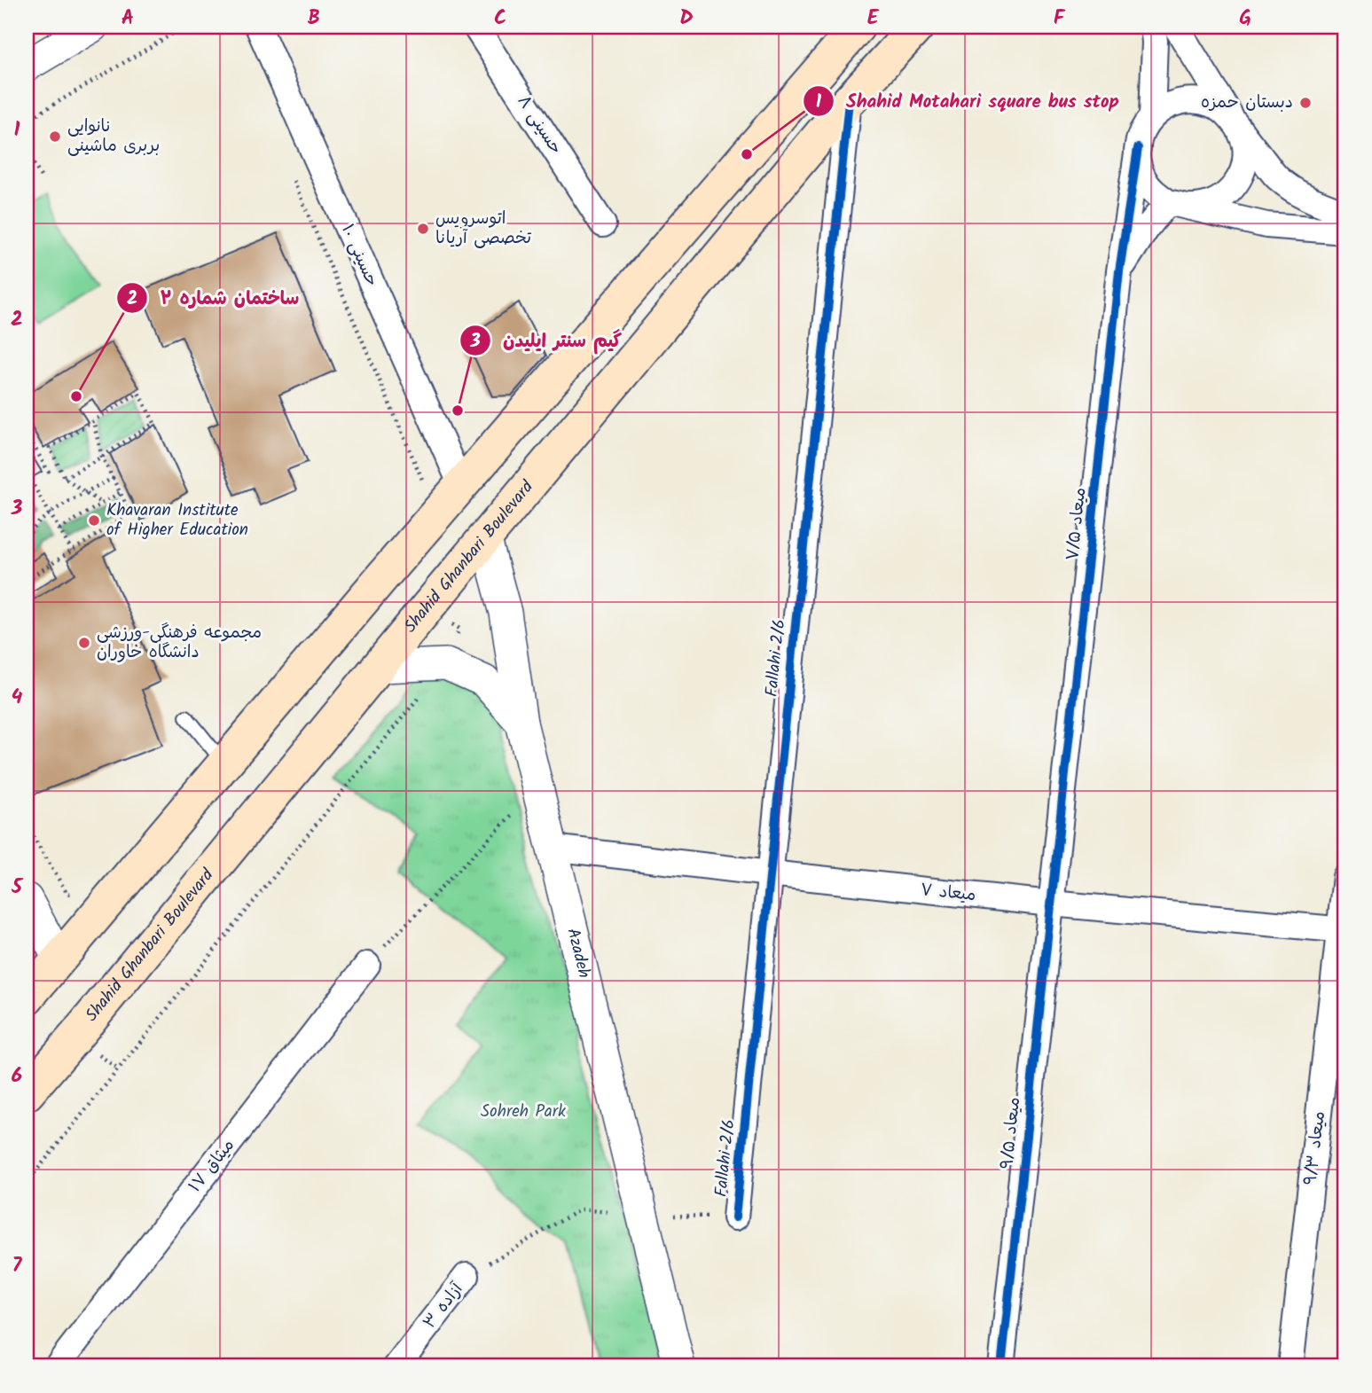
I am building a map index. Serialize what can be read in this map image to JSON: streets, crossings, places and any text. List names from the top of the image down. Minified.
{"streets":{"main road":["Shahid Ghanbari Boulevard"],"street":["حسینی ۸","حسینی ۱۰","میعاد ۷/۵","Fallahi 2/6","میعاد ۷","Azadeh","میعاد ۹/۵","میعاد ۹/۳","میثاق ۱۷","آزاده ۳"]},"crossings":[["میعاد ۷/۵","میعاد ۷"],["میعاد ۷/۵","میعاد ۹/۵"],["Shahid Ghanbari Boulevard","Fallahi 2/6"],["Shahid Ghanbari Boulevard","Azadeh"],["Fallahi 2/6","میعاد ۷"],["میعاد ۷","Azadeh"],["میعاد ۷","میعاد ۹/۵"],["میعاد ۷","میعاد ۹/۳"]],"parks":["Sohreh Park"],"places":["دبستان حمزه","نانوایی بربری ماشینی","Shahid Motahari square bus stop","اتوسرویس تخصصی آریانا","ساختمان شماره ۲","گیم سنتر ایلیدن","Khavaran Institute of Higher Education","مجموعه فرهنگی-ورزشی دانشگاه خاوران"],"grid":{"columns":["A","B","C","D","E","F","G"],"rows":["1","2","3","4","5","6","7"]}}
